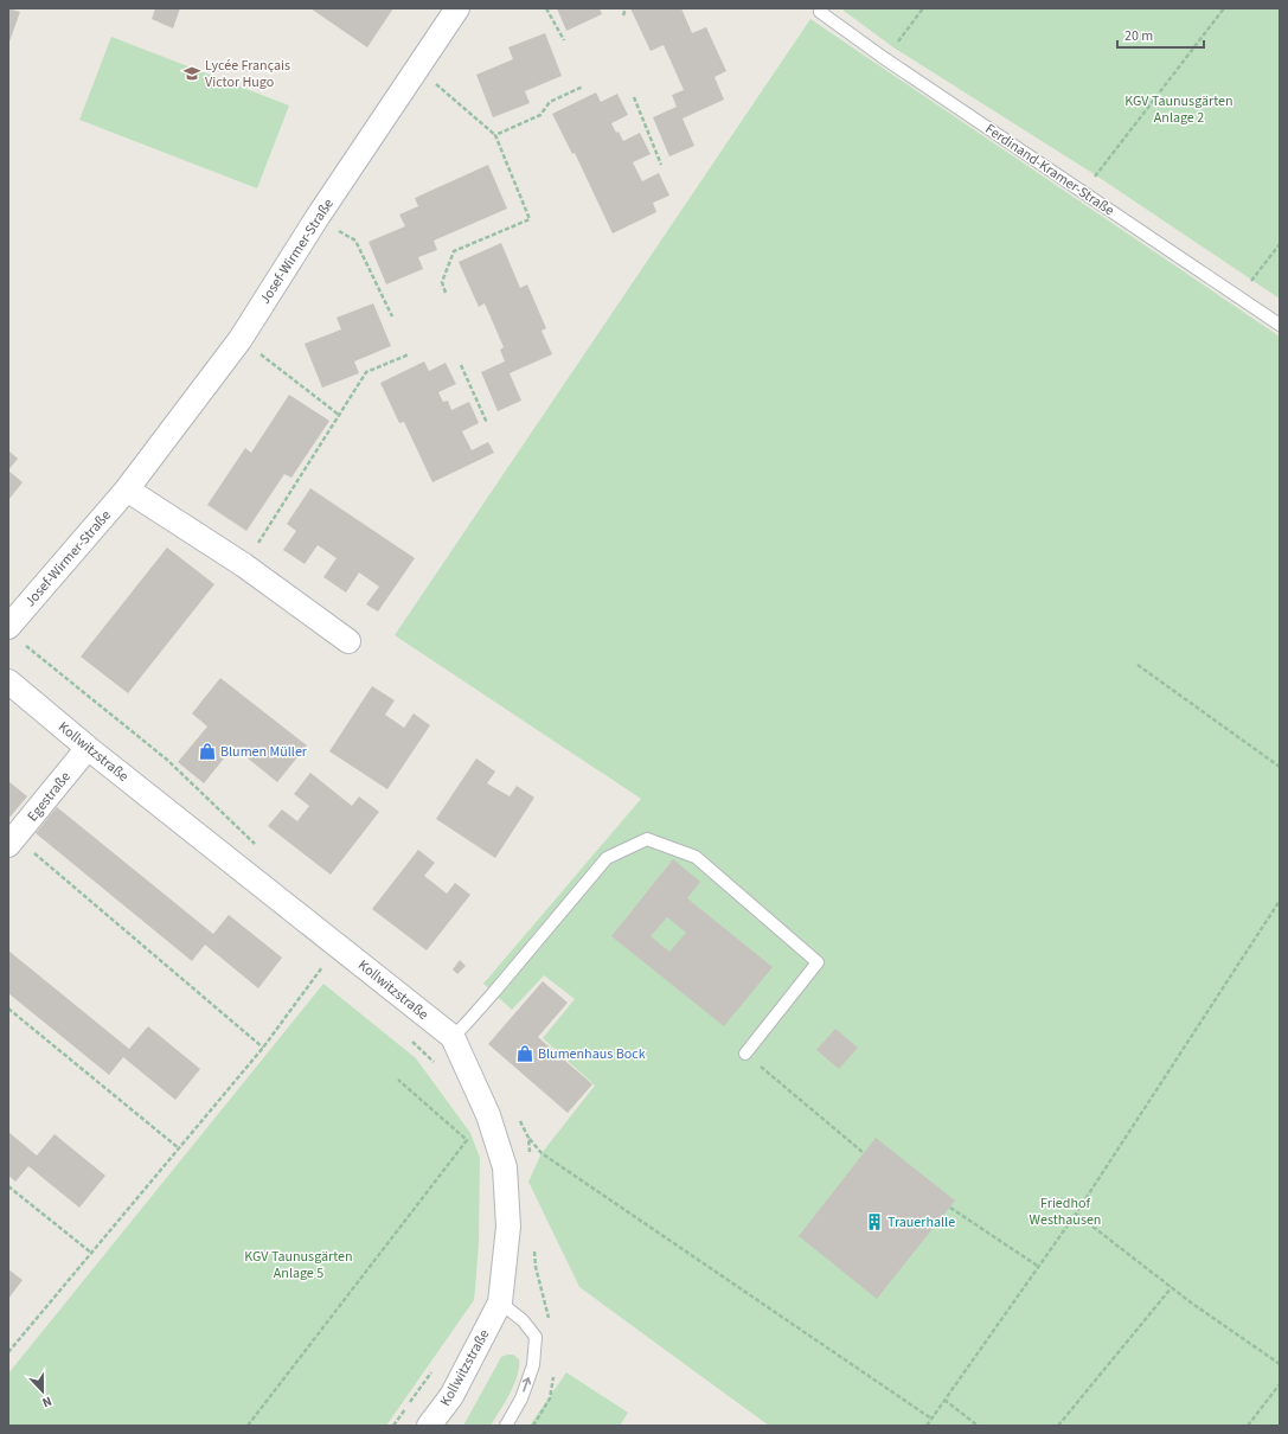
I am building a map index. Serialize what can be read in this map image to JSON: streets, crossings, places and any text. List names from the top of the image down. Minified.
{"streets":{"street":["Josef-Wirmer-Straße","Kollwitzstraße","Egestraße"],"lane":["Ferdinand-Kramer-Straße"]},"crossings":[["Kollwitzstraße","Egestraße"]],"parks":["KGV Taunusgärten Anlage 2","Friedhof Westhausen","KGV Taunusgärten Anlage 5"],"places":{"school or university":["Lycée Français Victor Hugo"],"shop":["Blumen Müller","Blumenhaus Bock"],"building":["Trauerhalle"]},"scale_bar":"20 m","north":"bottom"}
